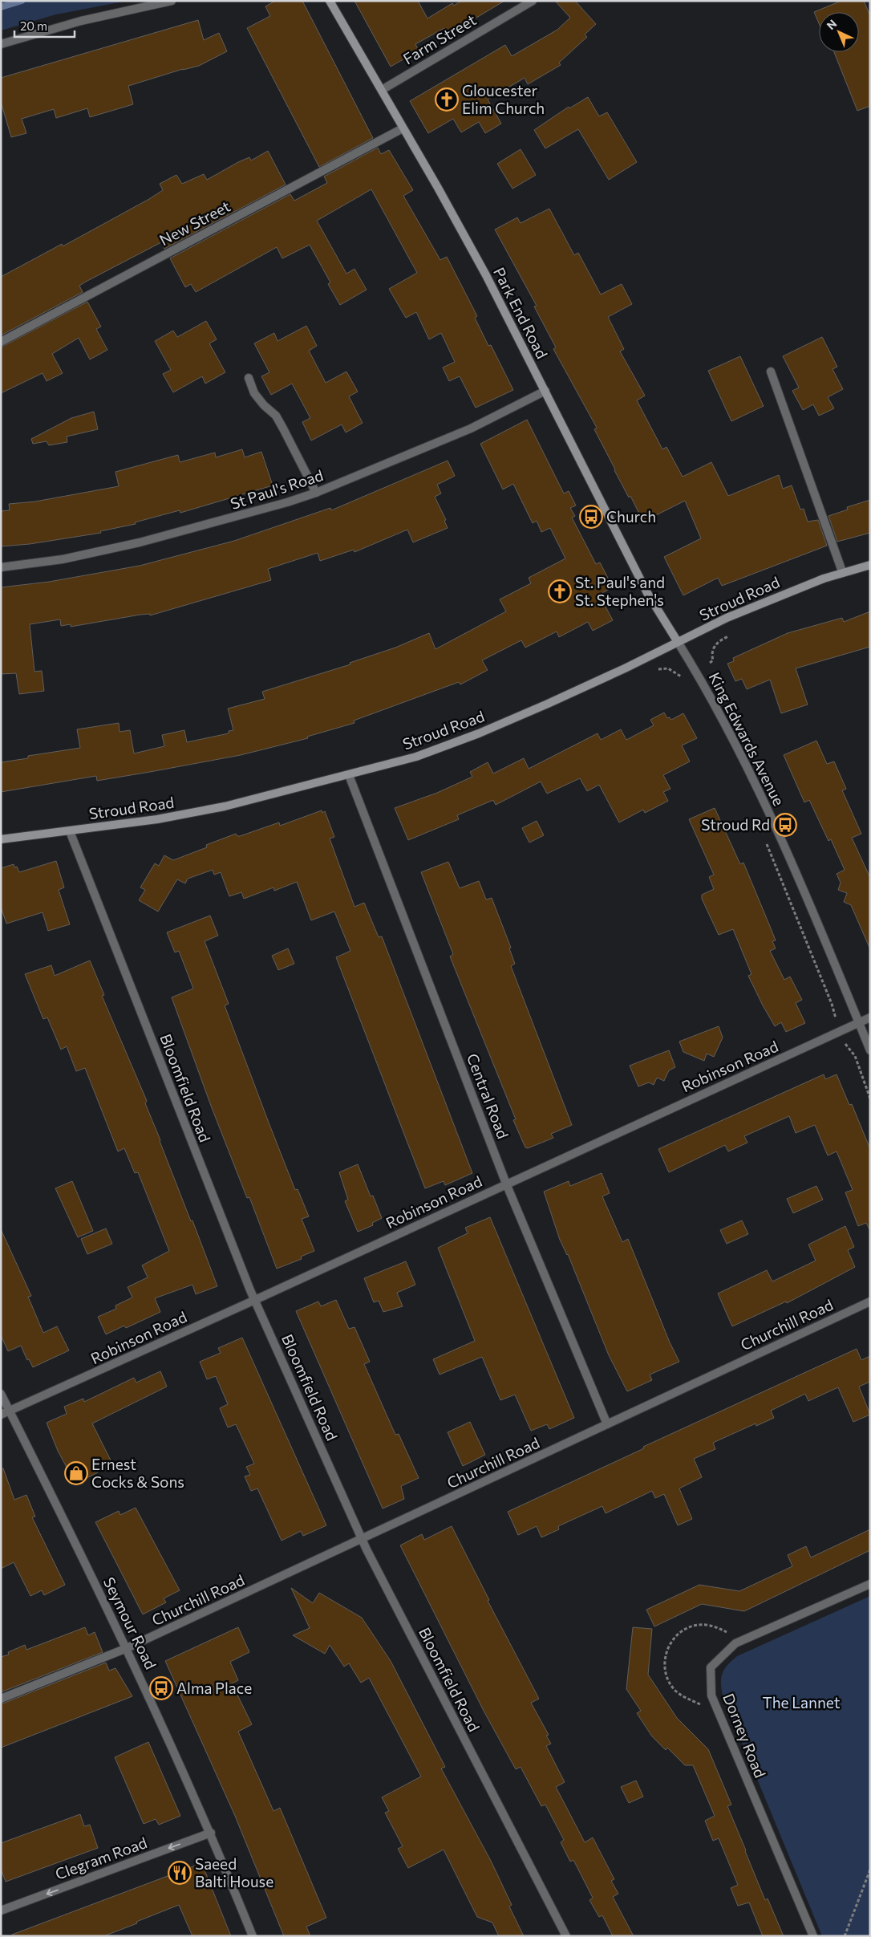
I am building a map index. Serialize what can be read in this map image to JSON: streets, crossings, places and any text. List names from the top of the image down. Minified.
{"streets":{"main road":["Park End Road","Stroud Road"],"street":["Farm Street","New Street","St Paul's Road","King Edwards Avenue","Robinson Road","Bloomfield Road","Central Road","Churchill Road","Seymour Road","Dorney Road","Clegram Road"]},"crossings":[["Farm Street","Park End Road"],["New Street","Park End Road"],["Park End Road","St Paul's Road"],["Park End Road","Stroud Road"],["Park End Road","King Edwards Avenue"],["Stroud Road","King Edwards Avenue"],["Stroud Road","Bloomfield Road"],["Stroud Road","Central Road"],["King Edwards Avenue","Robinson Road"],["Robinson Road","Bloomfield Road"],["Robinson Road","Central Road"],["Robinson Road","Seymour Road"],["Bloomfield Road","Churchill Road"],["Central Road","Churchill Road"],["Churchill Road","Seymour Road"],["Seymour Road","Clegram Road"]],"one_way":["Clegram Road"],"parks":["The Lannet"],"places":{"church":["Gloucester Elim Church","St. Paul's and St. Stephen's"],"bus stop":["Church","Stroud Rd","Alma Place"],"shop":["Ernest Cocks & Sons"],"restaurant":["Saeed Balti House"]},"scale_bar":"20 m","north":"top left"}
